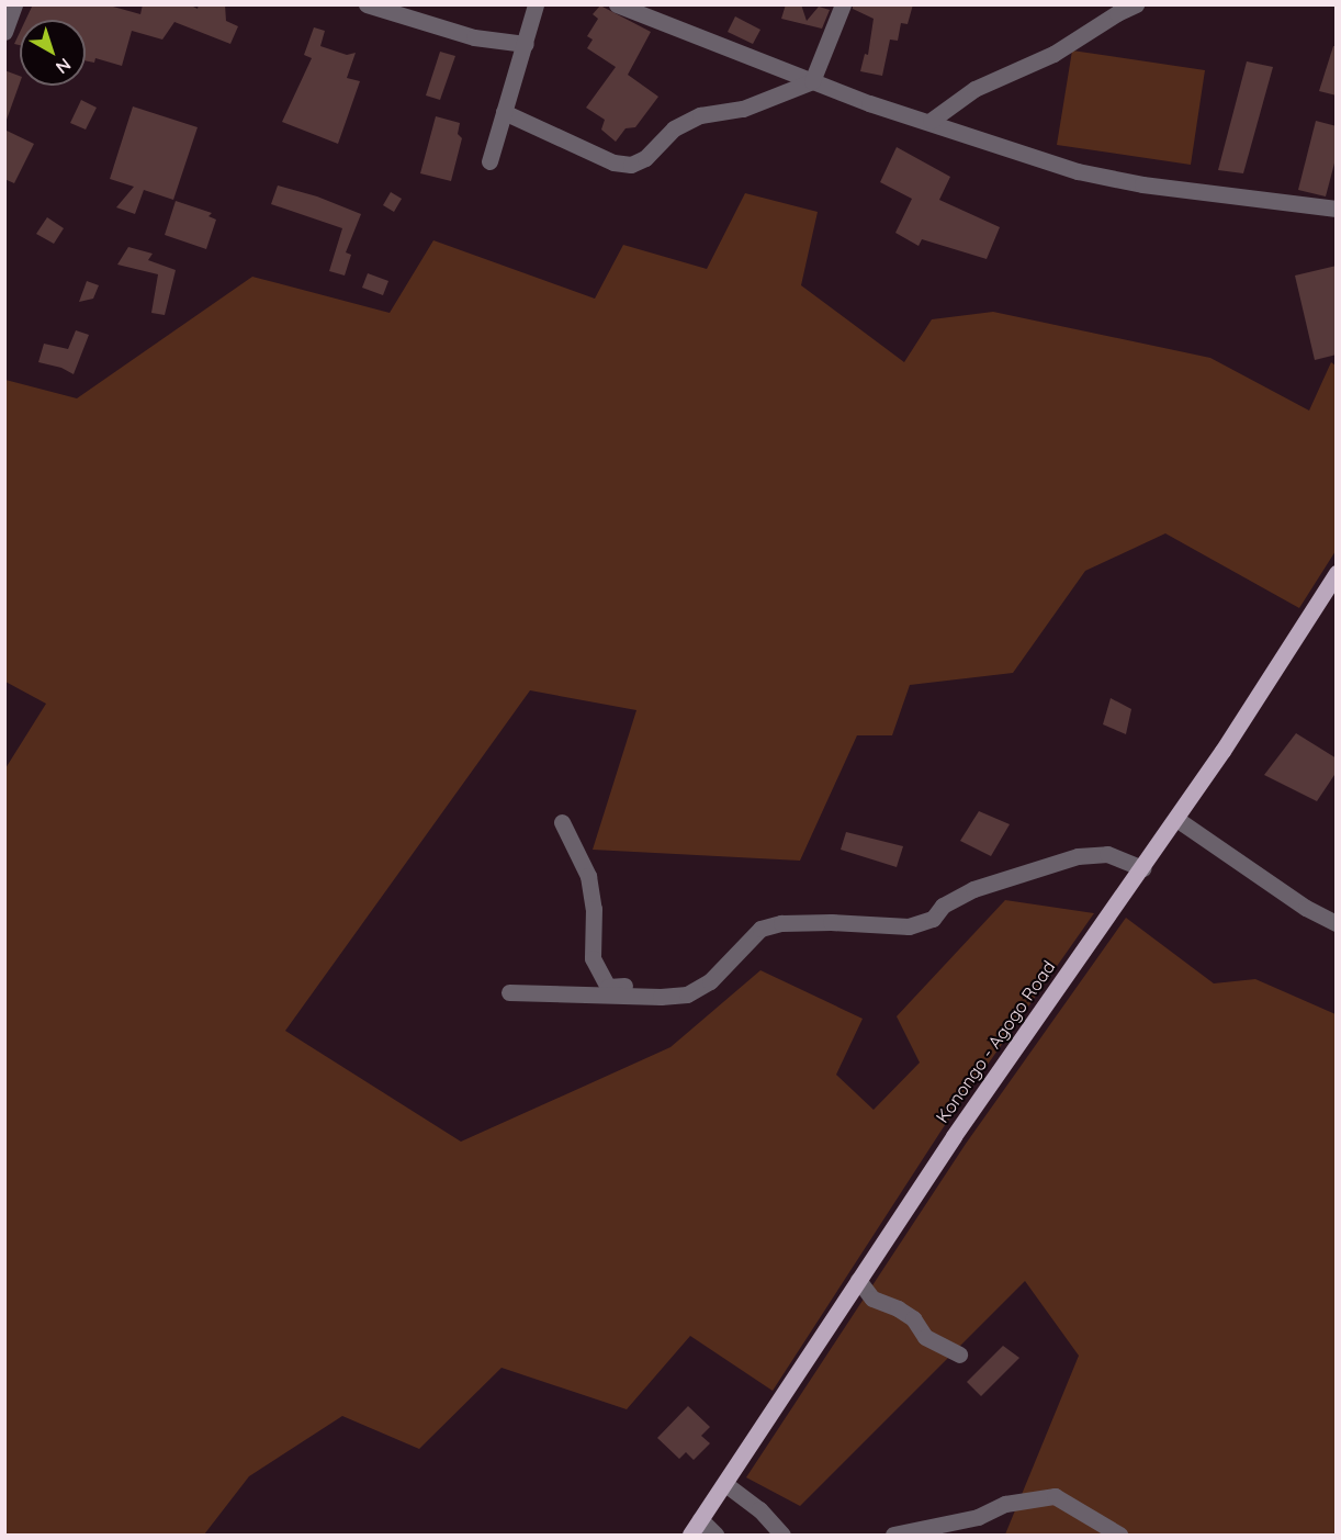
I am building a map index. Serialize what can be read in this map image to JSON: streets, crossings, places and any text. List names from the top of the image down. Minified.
{"streets":{"main road":["Konongo - Agogo Road"]},"north":"bottom right"}
